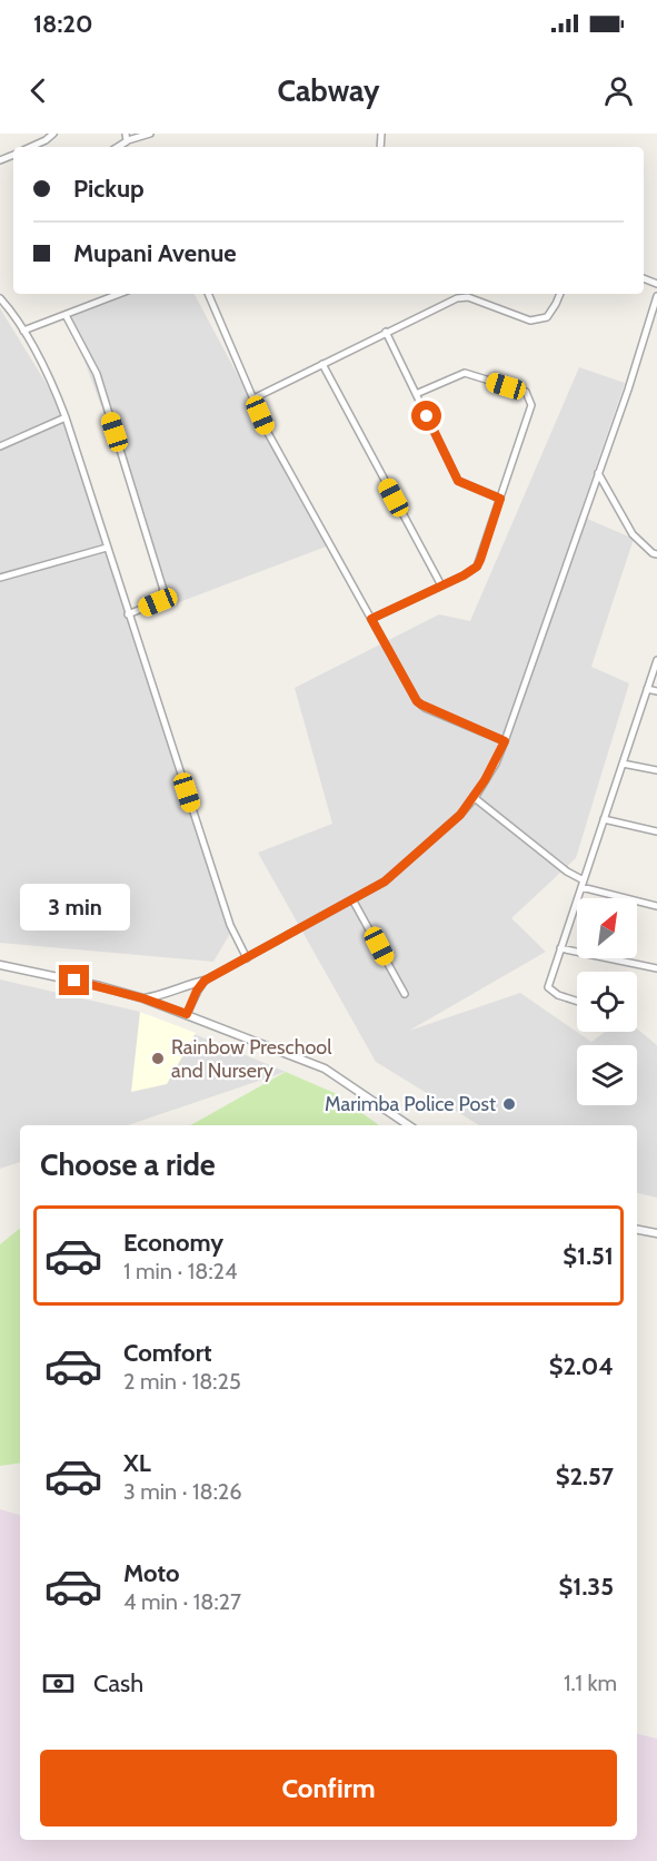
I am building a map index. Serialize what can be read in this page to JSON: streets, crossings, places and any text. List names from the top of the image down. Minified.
{"places":["Rainbow Preschool and Nursery","Marimba Police Post"],"north":"top right","page":{"status":"18:20","header":"Cabway","banner":["Pickup","Mupani Avenue"],"bubble":"3 min","heading":"Choose a ride","list":[{"name":"Economy","note":"1 min · 18:24","value":"$1.51"},{"name":"Comfort","note":"2 min · 18:25","value":"$2.04"},{"name":"XL","note":"3 min · 18:26","value":"$2.57"},{"name":"Moto","note":"4 min · 18:27","value":"$1.35"}],"pay":["Cash","1.1 km"],"buttons":"Confirm"}}
